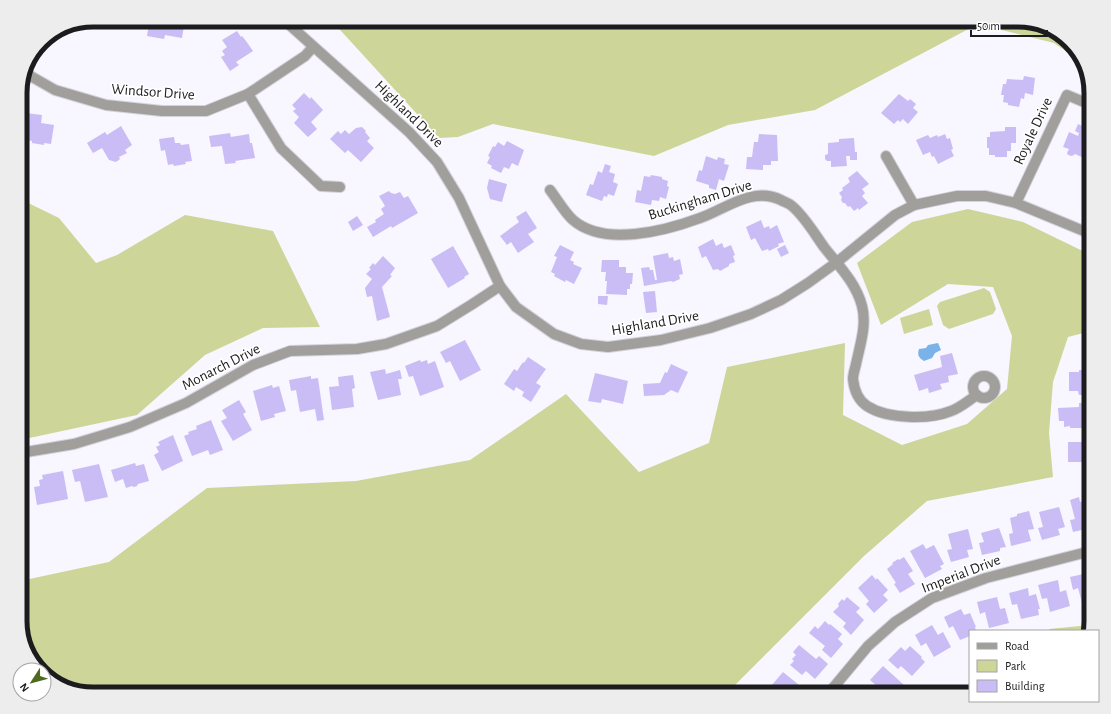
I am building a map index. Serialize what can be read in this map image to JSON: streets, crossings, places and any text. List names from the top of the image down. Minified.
{"streets":{"street":["Windsor Drive","Highland Drive","Royale Drive","Buckingham Drive","Monarch Drive","Imperial Drive"]},"crossings":[["Windsor Drive","Highland Drive"],["Highland Drive","Royale Drive"],["Highland Drive","Buckingham Drive"],["Highland Drive","Monarch Drive"]],"legend":["Road","Park","Building"],"scale_bar":"50 m","north":"bottom left"}
